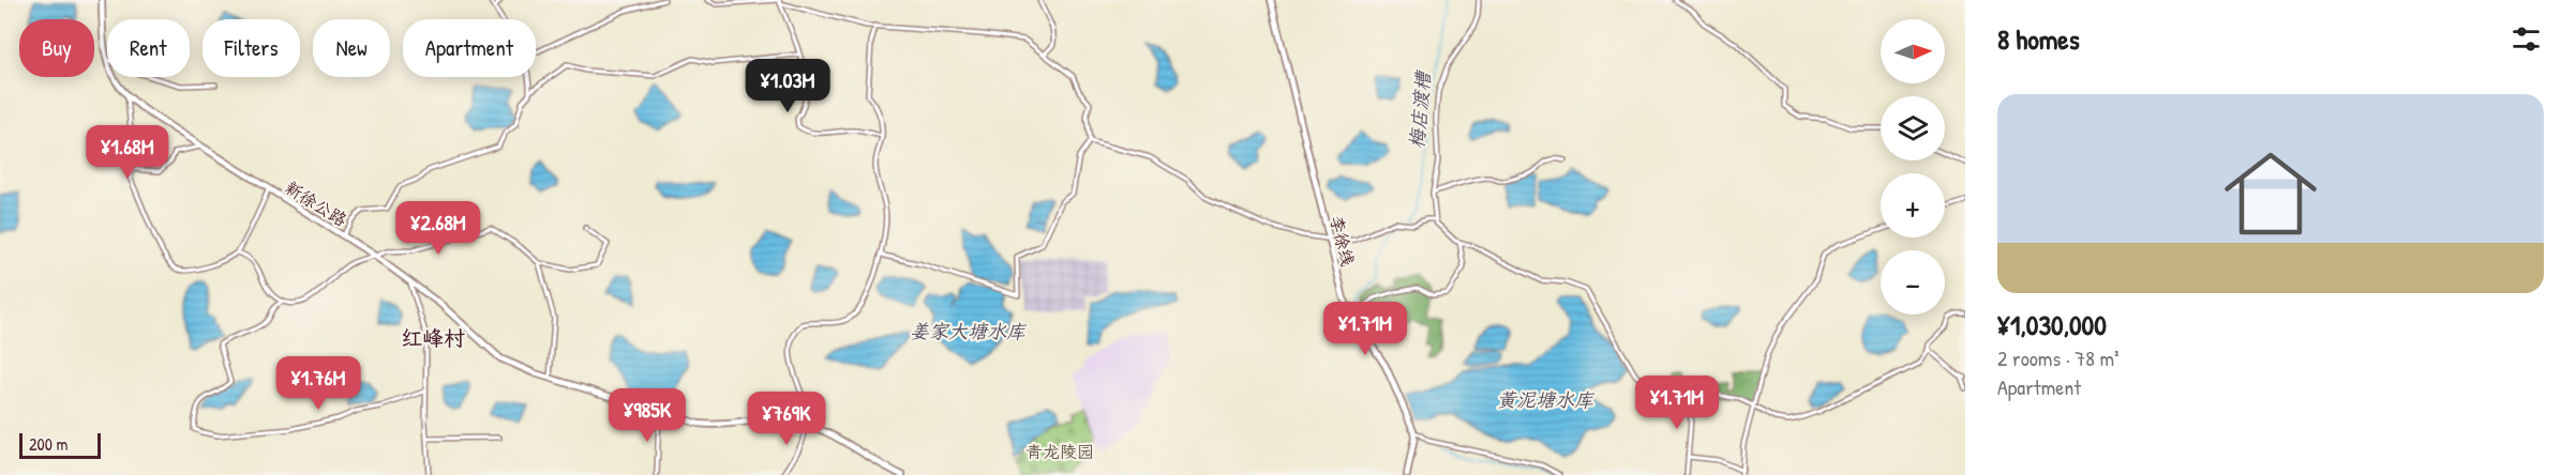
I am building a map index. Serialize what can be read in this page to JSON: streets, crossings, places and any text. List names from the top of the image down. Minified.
{"streets":{"main road":["新徐公路","李徐线"]},"districts":["红峰村"],"water":["梅店渡槽","姜家大塘水库","黄泥塘水库"],"parks":["青龙陵园"],"scale_bar":"200 m","north":"right","page":{"heading":"8 homes","map_buttons":["+","−"],"chip":["Buy","Rent","Filters","New","Apartment"],"price":["¥1.03M","¥1.68M","¥2.68M","¥1.71M","¥1.76M","¥1.71M","¥985K","¥769K"],"list":[{"name":"¥1,030,000","note":"2 rooms · 78 m² · Apartment"}],"scale":"200 m"}}
